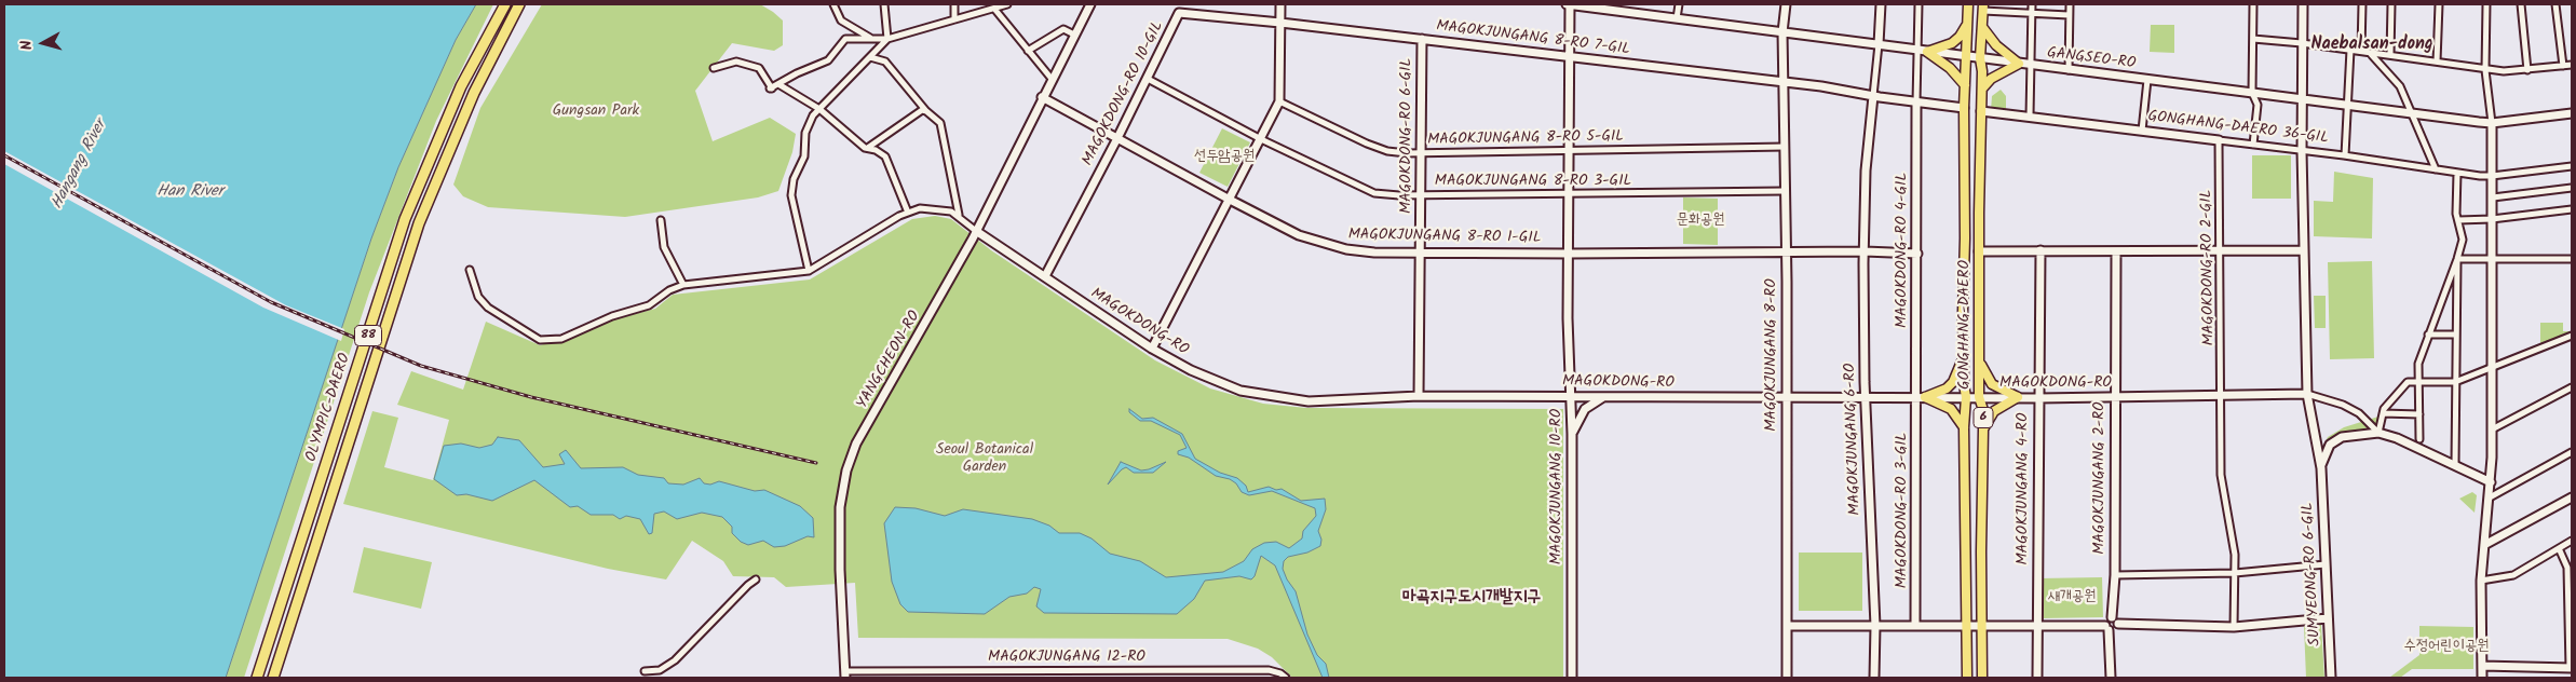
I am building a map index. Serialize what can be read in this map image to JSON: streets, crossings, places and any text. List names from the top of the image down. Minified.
{"streets":{"highway":["88","OLYMPIC-DAERO"],"main road":["GONGHANG-DAERO","6"],"street":["MAGOKJUNGANG 8-RO 7-GIL","GANGSEO-RO","MAGOKDONG-RO 10-GIL","GONGHANG-DAERO 36-GIL","MAGOKDONG-RO 6-GIL","MAGOKJUNGANG 8-RO 5-GIL","MAGOKJUNGANG 8-RO 3-GIL","MAGOKJUNGANG 8-RO 1-GIL","MAGOKDONG-RO 4-GIL","MAGOKDONG-RO 2-GIL","MAGOKDONG-RO","MAGOKJUNGANG 8-RO","YANGCHEON-RO","MAGOKJUNGANG 6-RO","MAGOKJUNGANG 2-RO","MAGOKJUNGANG 10-RO","MAGOKJUNGANG 4-RO","MAGOKDONG-RO 3-GIL","SUMYEONG-RO 6-GIL","MAGOKJUNGANG 12-RO"]},"crossings":[["MAGOKJUNGANG 8-RO 7-GIL","MAGOKDONG-RO 10-GIL"],["MAGOKJUNGANG 8-RO 7-GIL","MAGOKDONG-RO 6-GIL"],["MAGOKJUNGANG 8-RO 7-GIL","MAGOKJUNGANG 8-RO"],["MAGOKJUNGANG 8-RO 7-GIL","MAGOKJUNGANG 10-RO"],["GANGSEO-RO","GONGHANG-DAERO 36-GIL"],["GANGSEO-RO","GONGHANG-DAERO"],["GANGSEO-RO","MAGOKJUNGANG 8-RO"],["GANGSEO-RO","MAGOKJUNGANG 10-RO"],["MAGOKDONG-RO 10-GIL","MAGOKJUNGANG 8-RO 3-GIL"],["MAGOKDONG-RO 10-GIL","MAGOKJUNGANG 8-RO 1-GIL"],["MAGOKDONG-RO 10-GIL","MAGOKDONG-RO"],["GONGHANG-DAERO 36-GIL","MAGOKDONG-RO 2-GIL"],["GONGHANG-DAERO 36-GIL","GONGHANG-DAERO"],["GONGHANG-DAERO 36-GIL","SUMYEONG-RO 6-GIL"],["MAGOKDONG-RO 6-GIL","MAGOKJUNGANG 8-RO 5-GIL"],["MAGOKDONG-RO 6-GIL","MAGOKJUNGANG 8-RO 3-GIL"],["MAGOKDONG-RO 6-GIL","MAGOKJUNGANG 8-RO 1-GIL"],["MAGOKDONG-RO 6-GIL","MAGOKDONG-RO"],["MAGOKJUNGANG 8-RO 5-GIL","MAGOKJUNGANG 8-RO"],["MAGOKJUNGANG 8-RO 5-GIL","MAGOKJUNGANG 10-RO"],["MAGOKJUNGANG 8-RO 3-GIL","MAGOKJUNGANG 8-RO"],["MAGOKJUNGANG 8-RO 3-GIL","MAGOKJUNGANG 10-RO"],["MAGOKJUNGANG 8-RO 1-GIL","MAGOKJUNGANG 8-RO"],["MAGOKJUNGANG 8-RO 1-GIL","YANGCHEON-RO"],["MAGOKJUNGANG 8-RO 1-GIL","MAGOKJUNGANG 10-RO"],["MAGOKDONG-RO 4-GIL","MAGOKDONG-RO"],["MAGOKDONG-RO 4-GIL","MAGOKDONG-RO 3-GIL"],["MAGOKDONG-RO 2-GIL","MAGOKDONG-RO"],["MAGOKDONG-RO 2-GIL","MAGOKJUNGANG 2-RO"],["MAGOKDONG-RO","GONGHANG-DAERO"],["MAGOKDONG-RO","MAGOKJUNGANG 8-RO"],["MAGOKDONG-RO","YANGCHEON-RO"],["MAGOKDONG-RO","MAGOKJUNGANG 6-RO"],["MAGOKDONG-RO","MAGOKJUNGANG 2-RO"],["MAGOKDONG-RO","MAGOKJUNGANG 10-RO"],["MAGOKDONG-RO","MAGOKJUNGANG 4-RO"],["MAGOKDONG-RO","MAGOKDONG-RO 3-GIL"],["MAGOKDONG-RO","SUMYEONG-RO 6-GIL"],["YANGCHEON-RO","MAGOKJUNGANG 12-RO"],["MAGOKJUNGANG 2-RO","SUMYEONG-RO 6-GIL"]],"districts":["Naebalsan-dong","마곡지구도시개발지구"],"water":["Hangang River","Han River"],"parks":["Gungsan Park","선두암공원","문화공원","Seoul Botanical Garden","새개공원","수정어린이공원"],"north":"left"}
